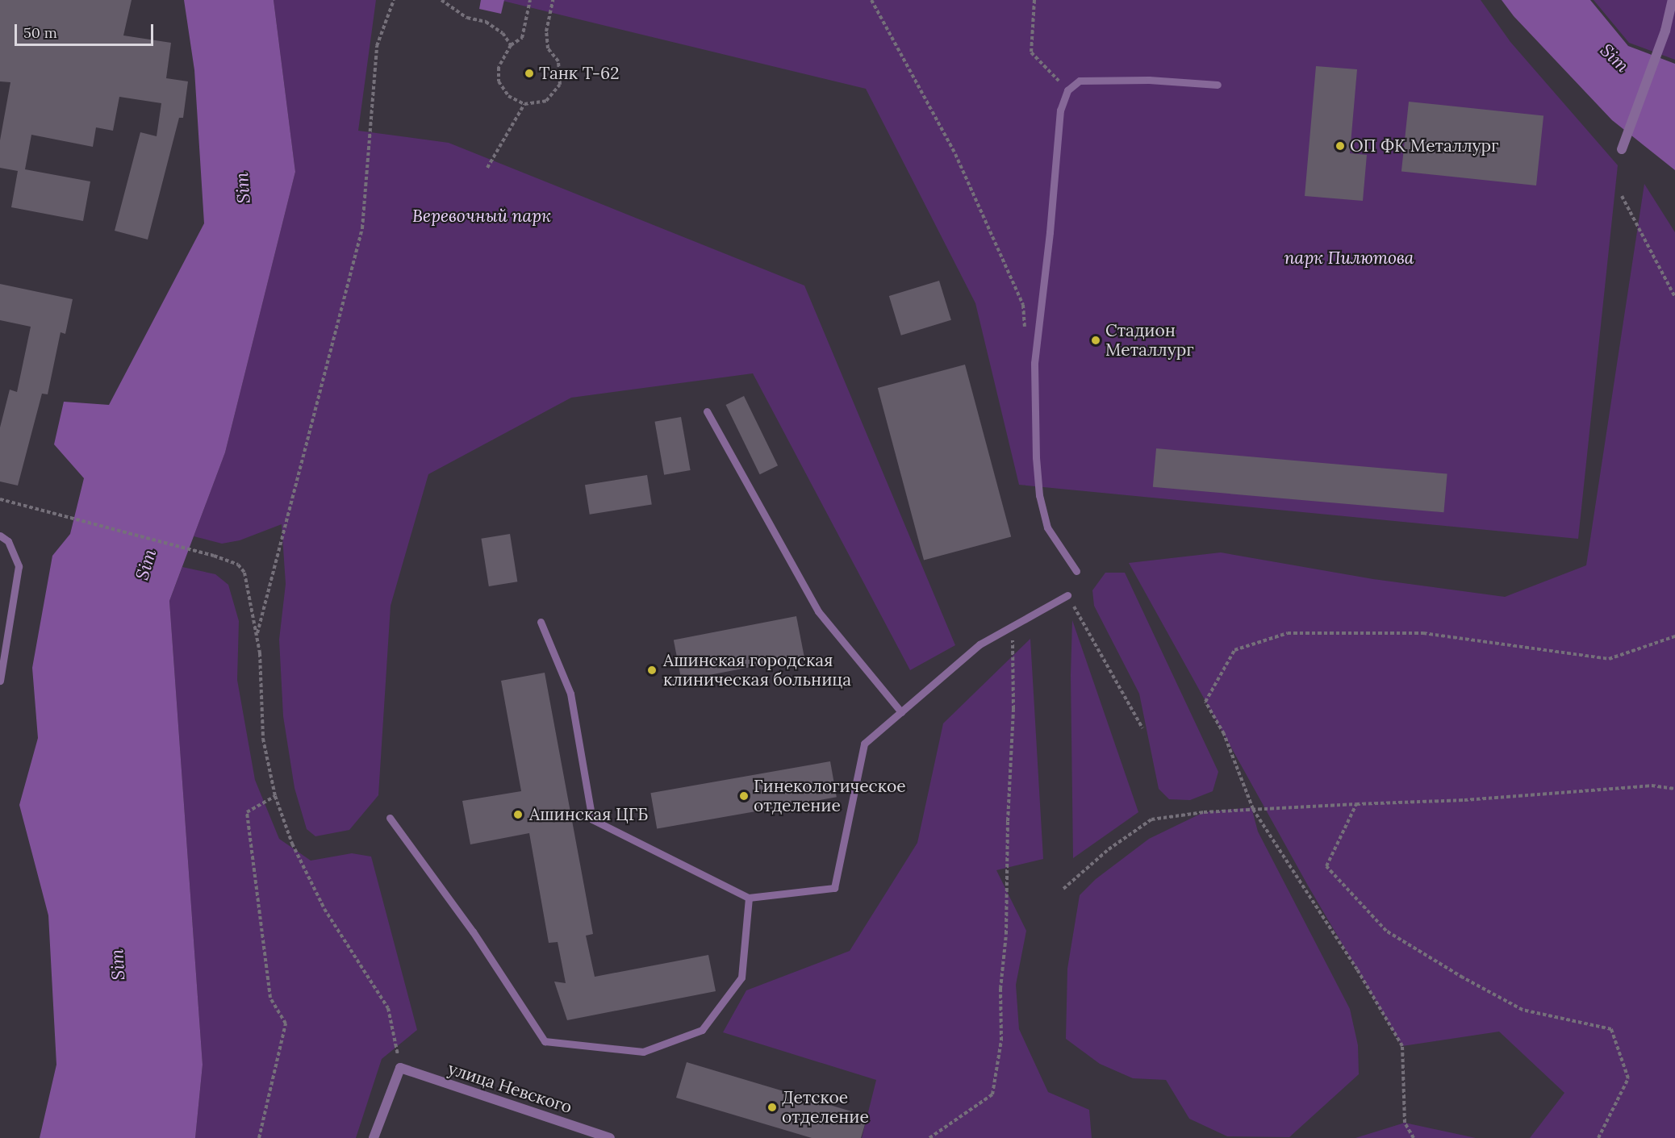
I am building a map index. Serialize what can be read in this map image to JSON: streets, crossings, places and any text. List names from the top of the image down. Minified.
{"streets":{"street":["улица Невского"]},"water":["Sim"],"parks":["Веревочный парк","парк Пилютова"],"places":["Танк Т-62","ОП ФК Металлург","Стадион Металлург","Ашинская городская клиническая больница","Гинекологическое отделение","Ашинская ЦГБ","Детское отделение"],"scale_bar":"50 m"}
